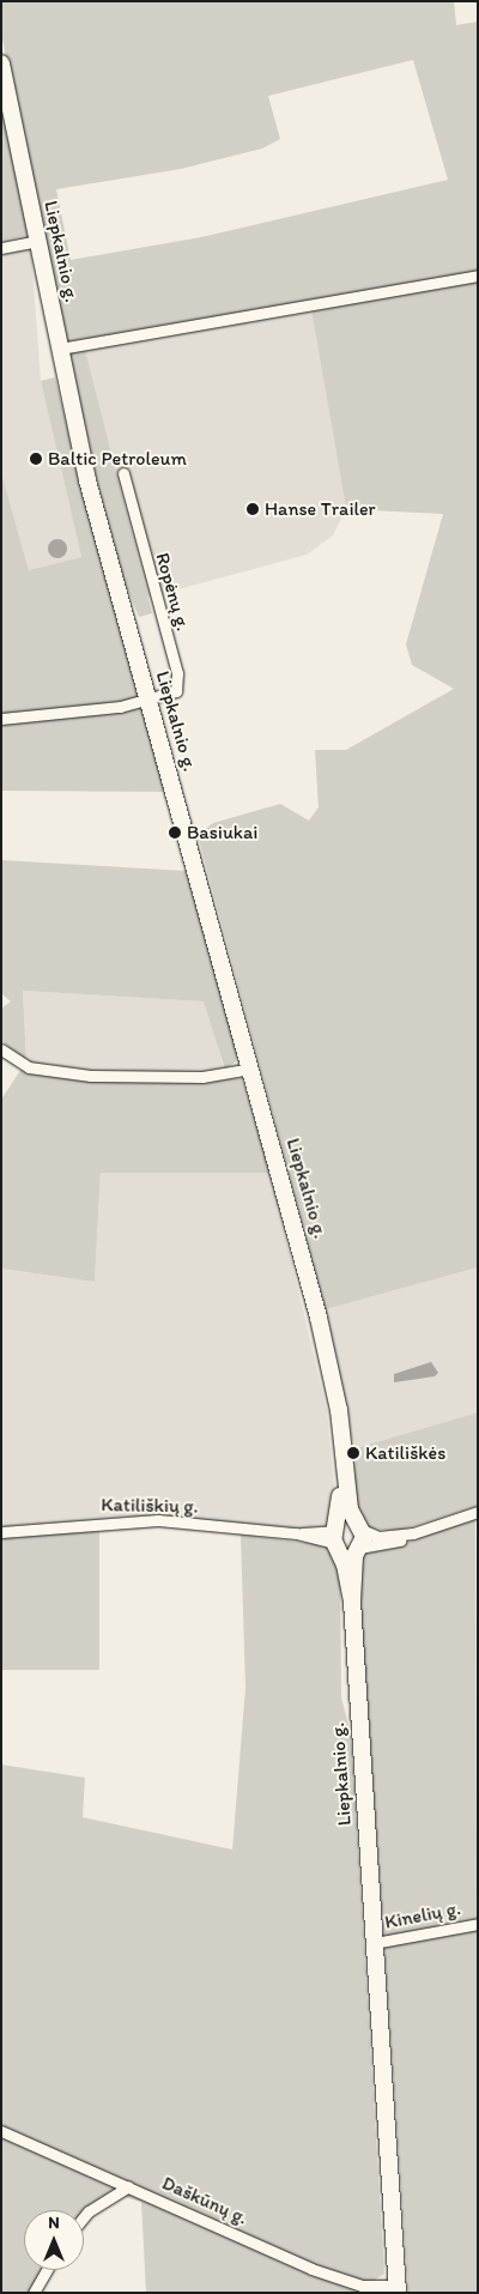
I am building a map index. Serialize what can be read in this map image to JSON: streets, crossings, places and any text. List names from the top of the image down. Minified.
{"streets":{"highway":["Liepkalnio g."],"street":["Ropėnų g.","Katiliškių g.","Kinelių g.","Daškūnų g."]},"crossings":[["Liepkalnio g.","Ropėnų g."],["Liepkalnio g.","Katiliškių g."],["Liepkalnio g.","Kinelių g."],["Liepkalnio g.","Daškūnų g."]],"places":["Baltic Petroleum","Hanse Trailer","Basiukai","Katiliškės"],"north":"top"}
